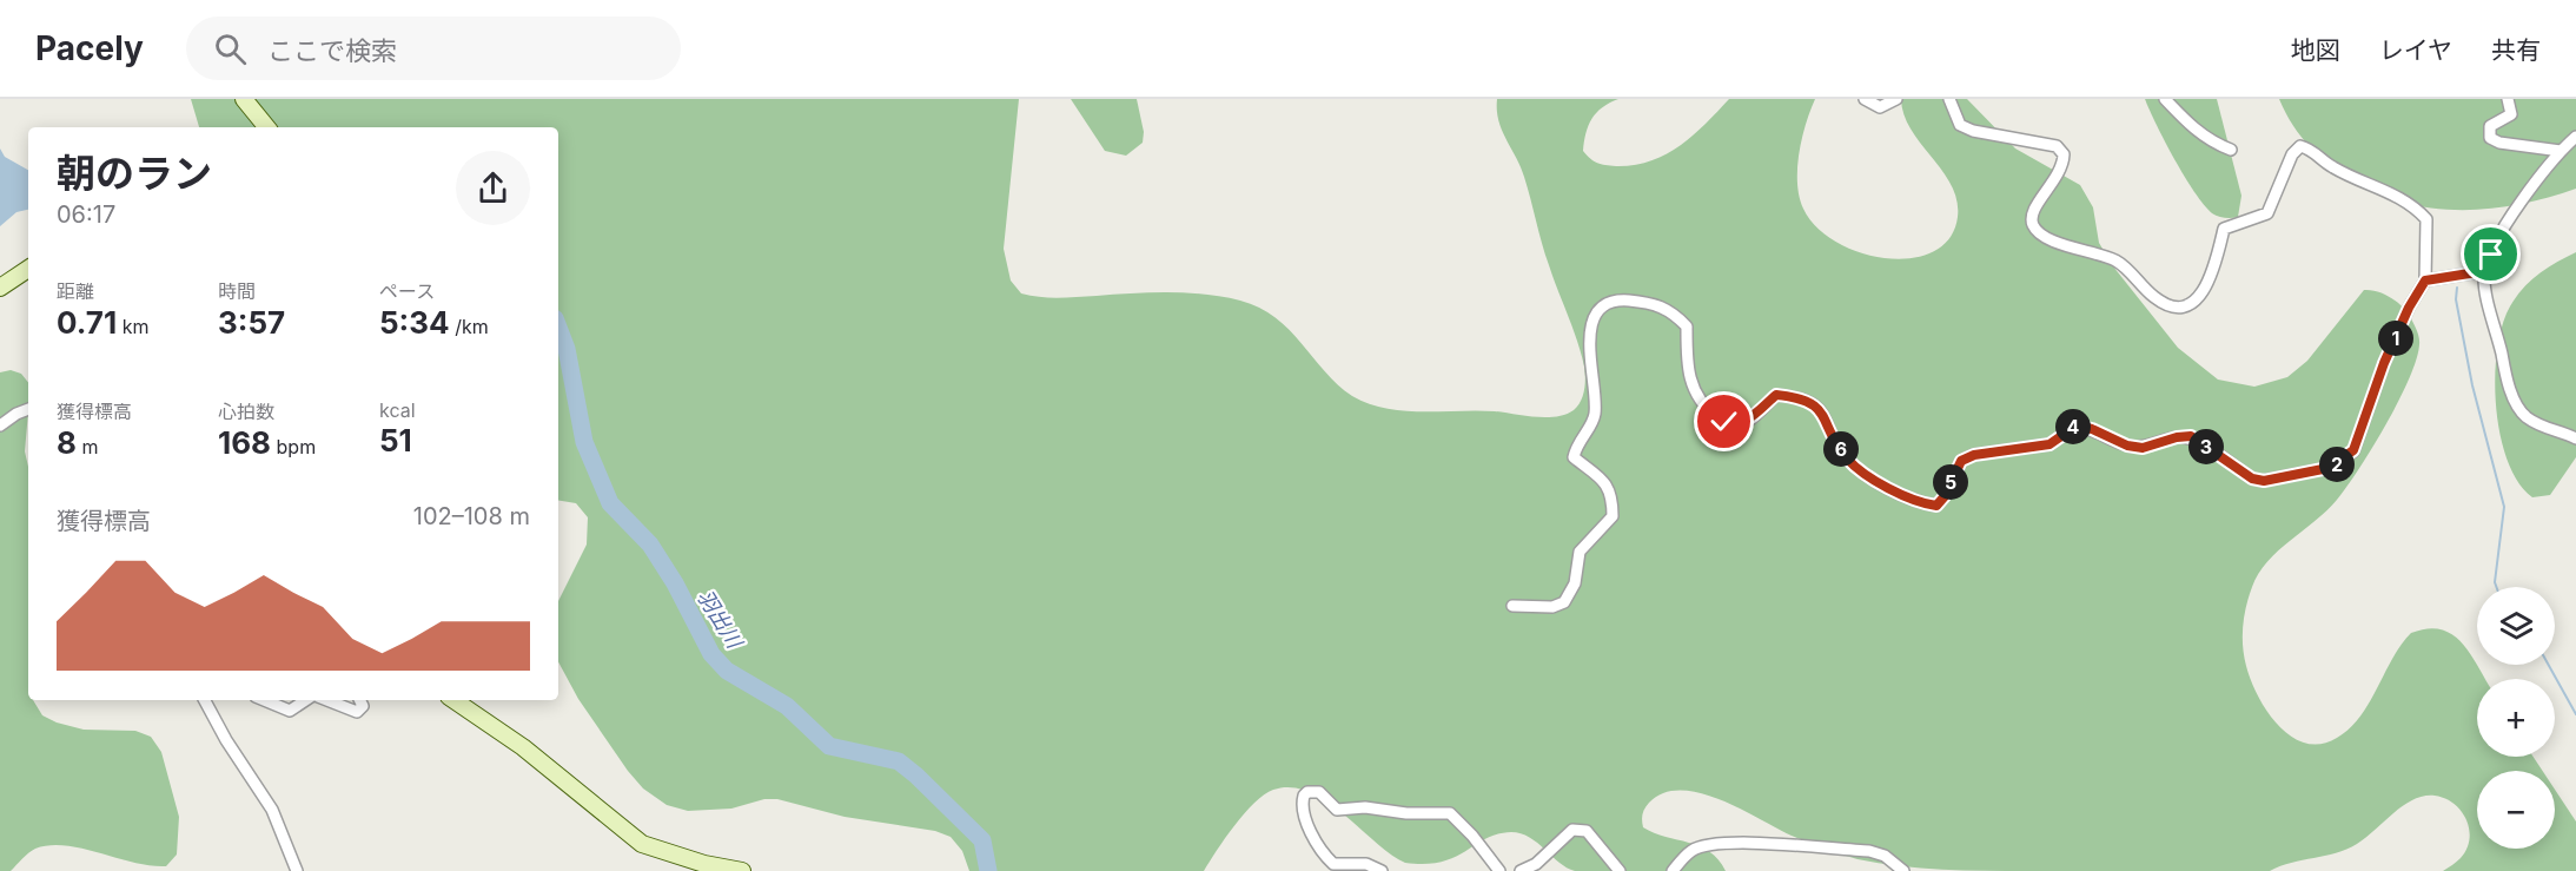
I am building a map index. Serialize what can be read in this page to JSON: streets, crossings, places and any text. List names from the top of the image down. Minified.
{"water":["羽出川"],"page":{"header":"Pacely","search":"ここで検索","nav":["地図","レイヤ","共有"],"heading":["朝のラン","06:17"],"stats":[["距離","0.71 km"],["時間","3:57"],["ペース","5:34 /km"],["獲得標高","8 m"],["心拍数","168 bpm"],["kcal","51"]],"pins":["1","4","3","6","2","5"],"chart":["獲得標高","102–108 m"],"map_buttons":["+","−"]}}
